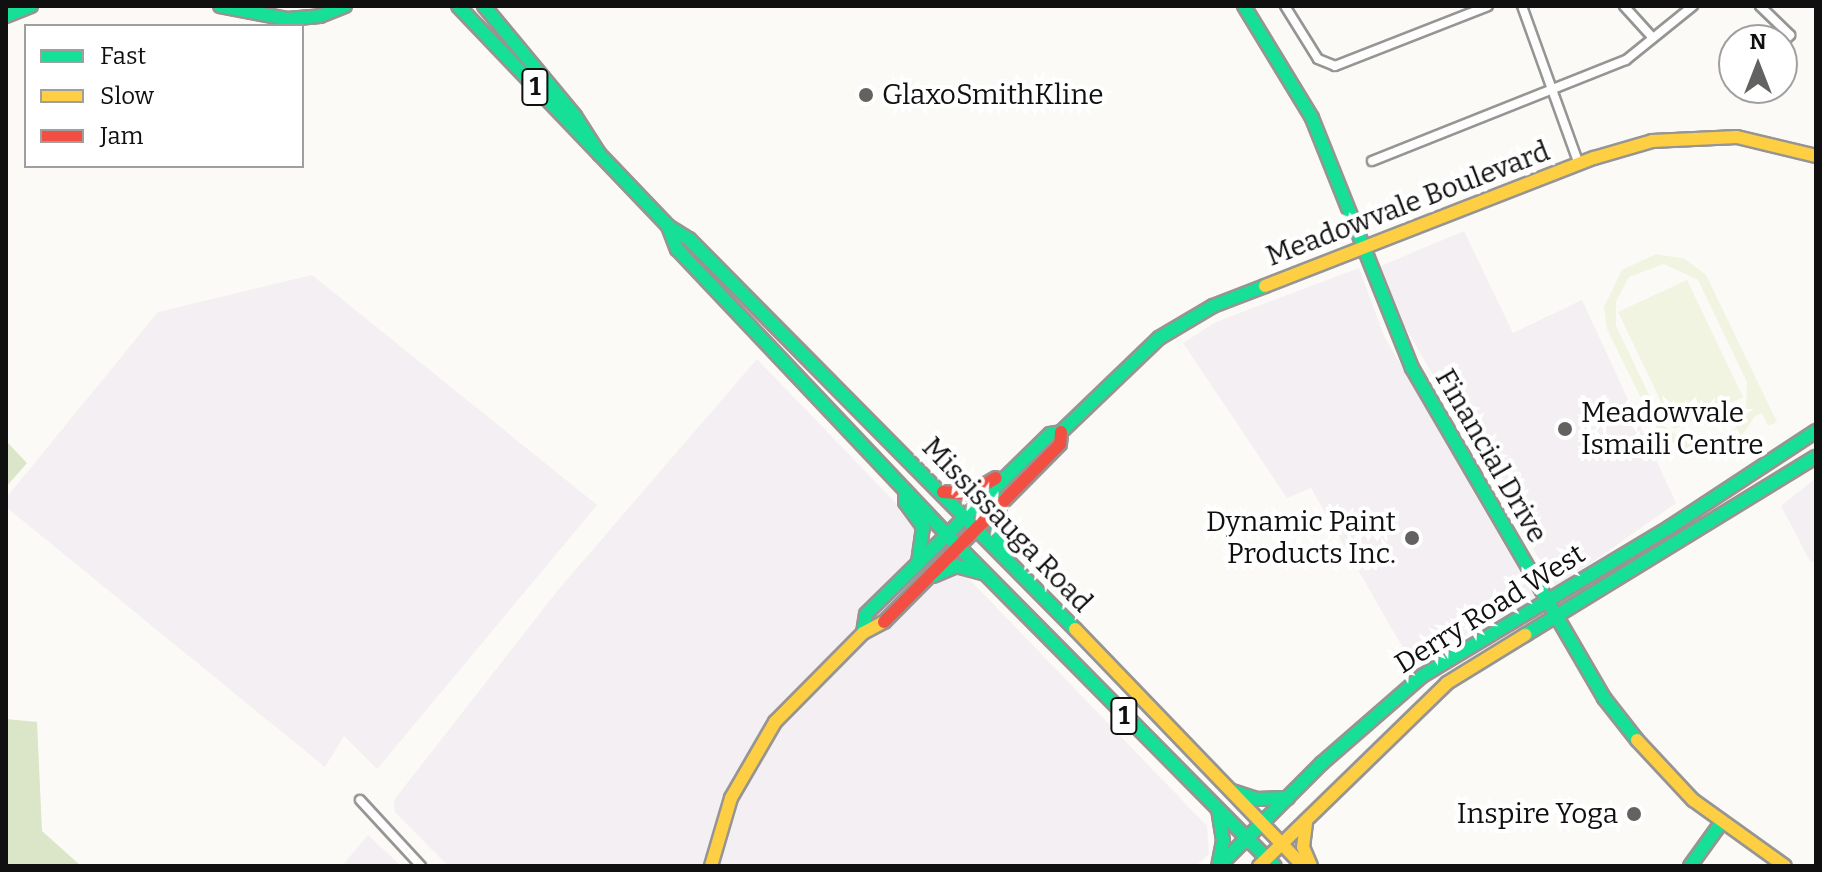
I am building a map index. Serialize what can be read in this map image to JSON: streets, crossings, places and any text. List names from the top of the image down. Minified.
{"streets":{"main road":["1","Meadowvale Boulevard","Financial Drive","Mississauga Road","Derry Road West"]},"crossings":[["Meadowvale Boulevard","Financial Drive"],["Meadowvale Boulevard","Mississauga Road"],["Financial Drive","Derry Road West"],["Mississauga Road","Derry Road West"]],"places":["GlaxoSmithKline","Meadowvale Ismaili Centre","Dynamic Paint Products Inc.","Inspire Yoga"],"legend":["Fast","Slow","Jam"],"north":"top"}
